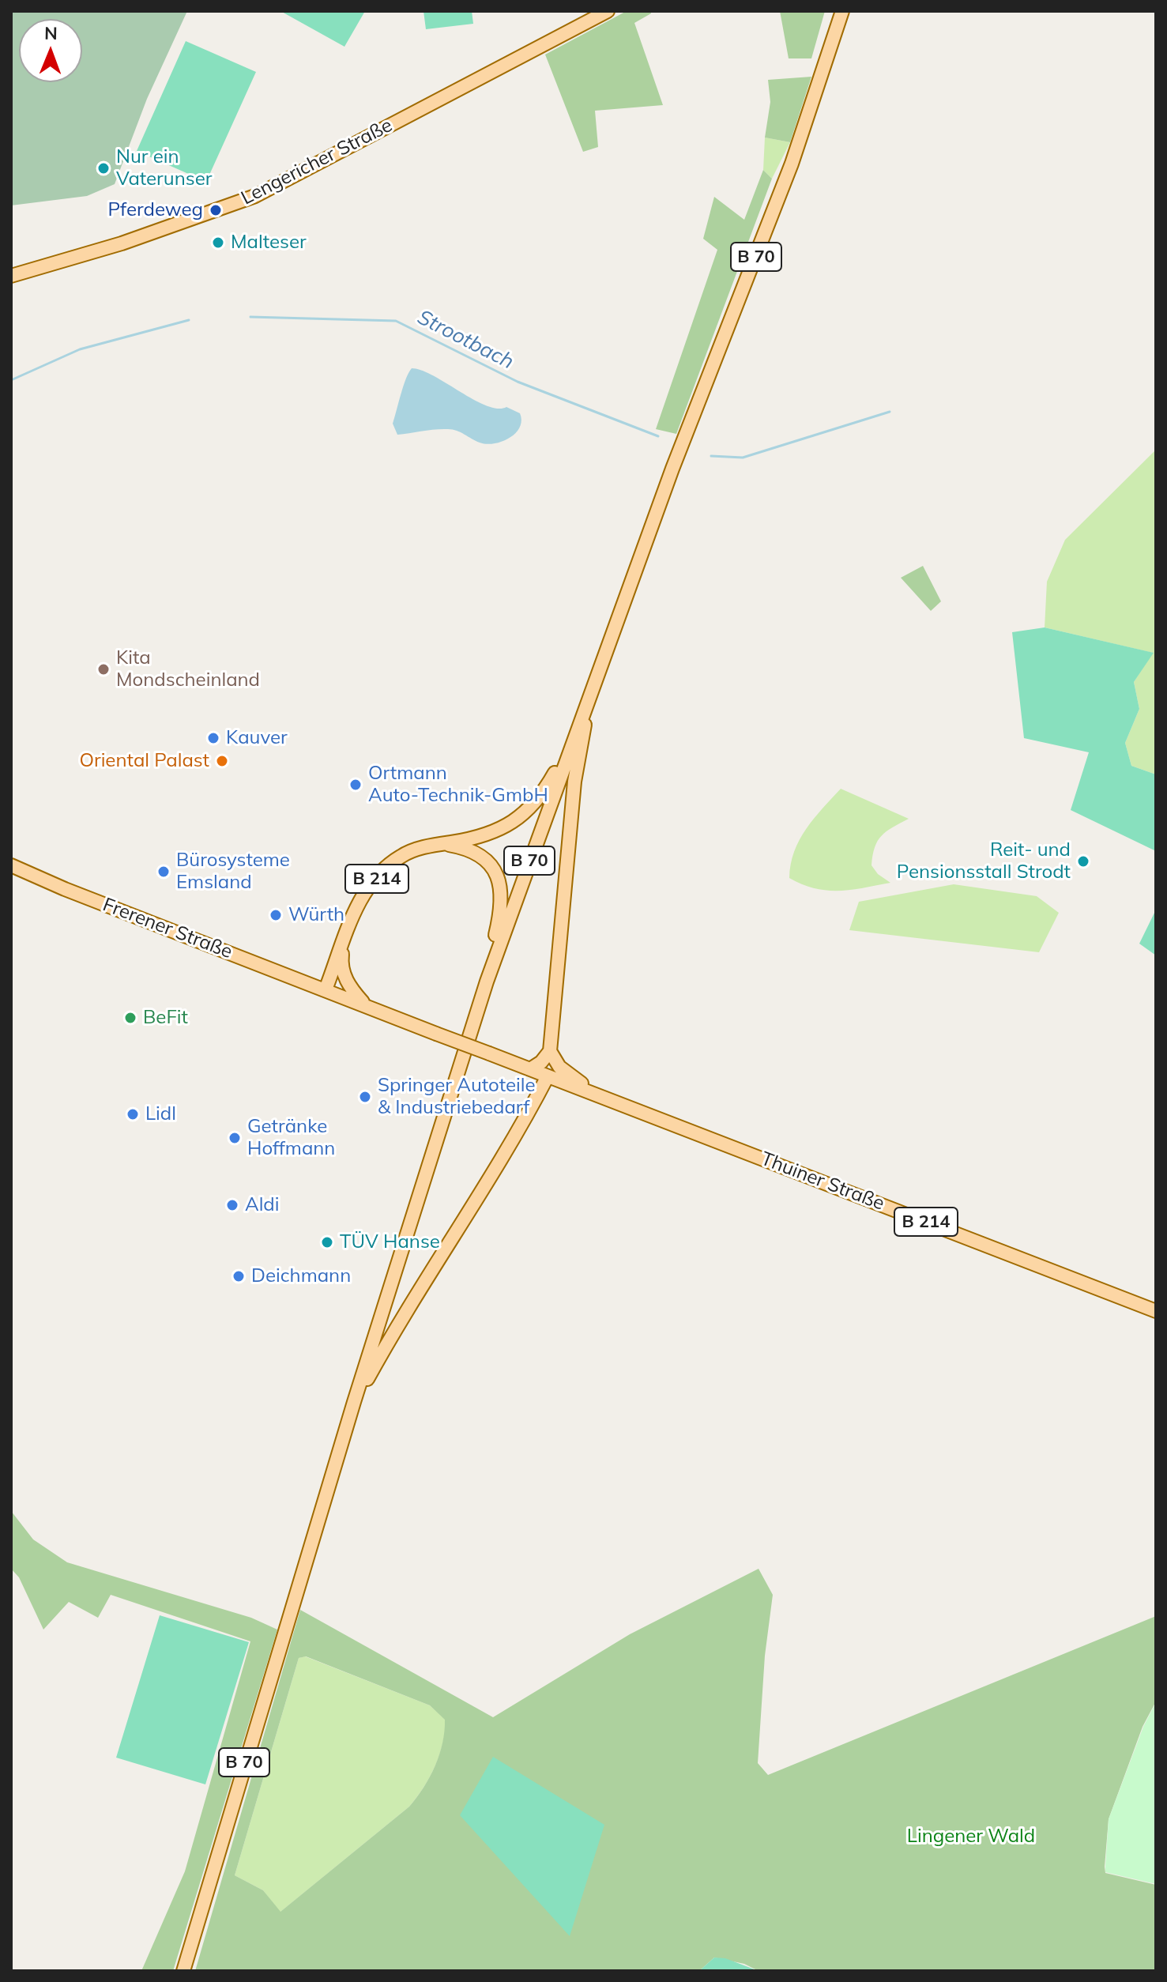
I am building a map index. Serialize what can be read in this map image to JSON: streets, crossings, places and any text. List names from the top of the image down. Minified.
{"streets":{"main road":["Lengericher Straße","B 70","B 214","Frerener Straße","Thuiner Straße"]},"crossings":[["B 214","Frerener Straße"],["B 214","Thuiner Straße"]],"water":["Strootbach"],"parks":["Lingener Wald"],"places":["Nur ein Vaterunser","Pferdeweg","Malteser","Kita Mondscheinland","Kauver","Oriental Palast","Ortmann Auto-Technik-GmbH","Reit- und Pensionsstall Strodt","Bürosysteme Emsland","Würth","BeFit","Springer Autoteile & Industriebedarf","Lidl","Getränke Hoffmann","Aldi","TÜV Hanse","Deichmann"],"north":"top"}
